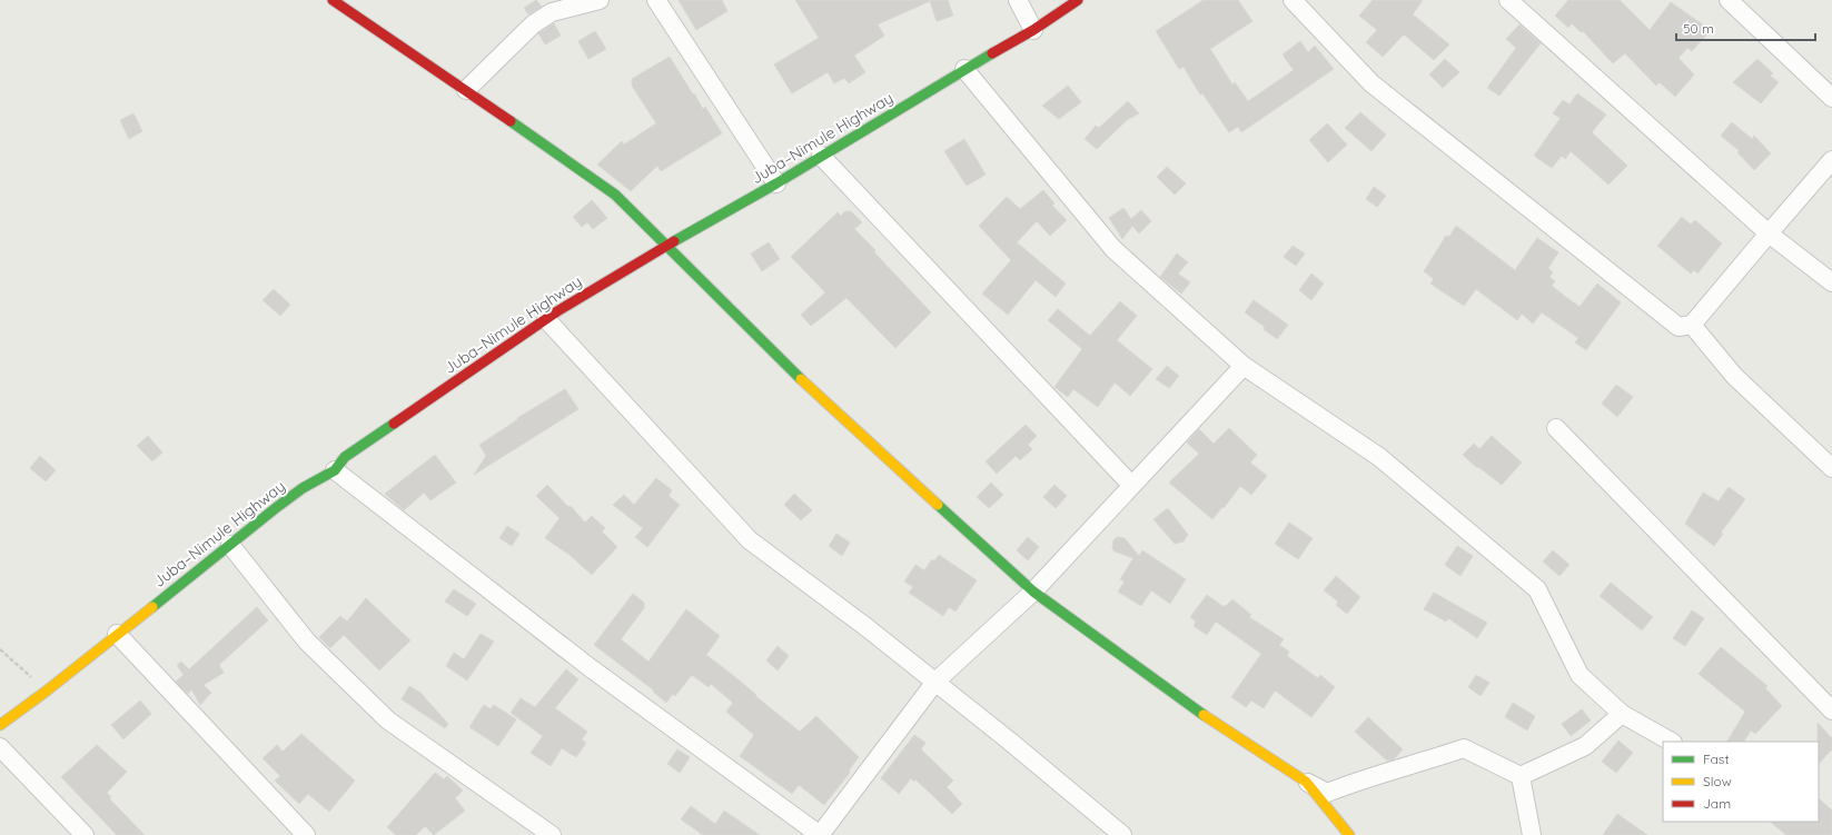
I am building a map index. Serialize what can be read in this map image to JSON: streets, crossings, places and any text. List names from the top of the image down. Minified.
{"streets":{"street":["Juba–Nimule Highway"]},"legend":["Fast","Slow","Jam"],"scale_bar":"50 m"}
